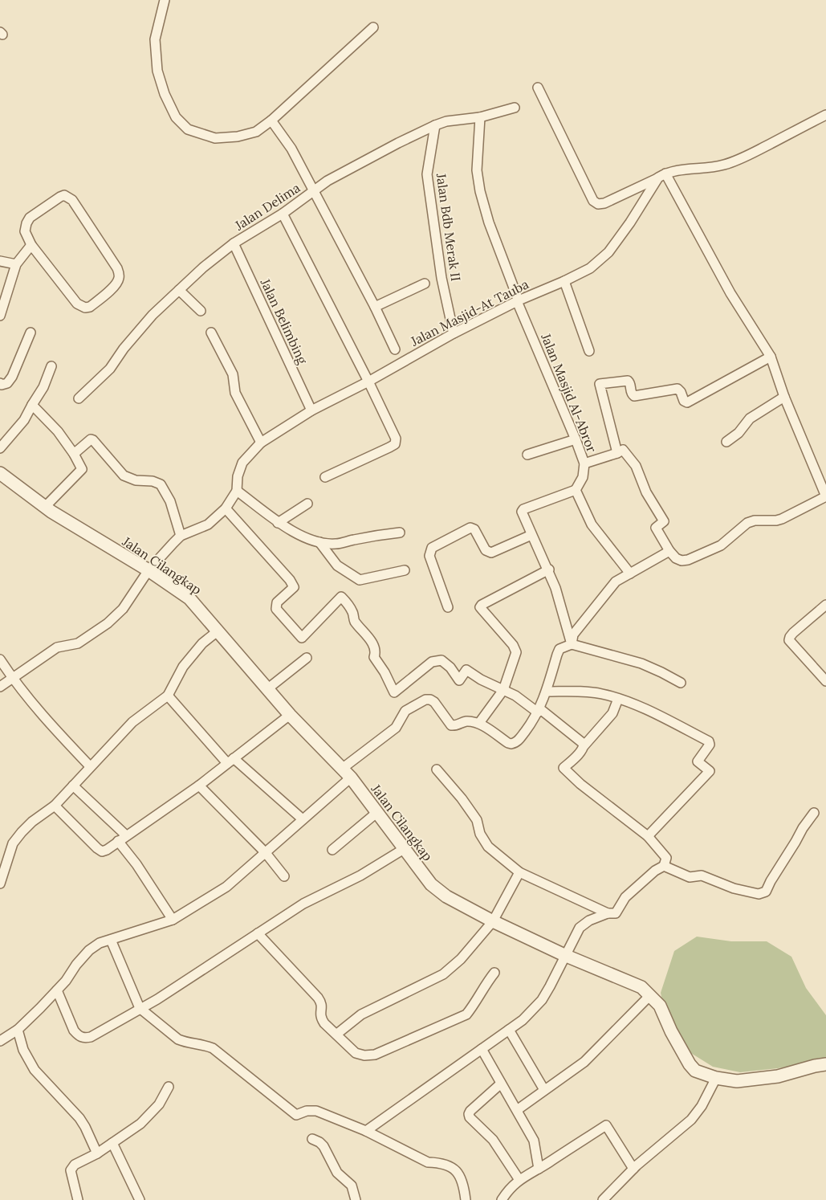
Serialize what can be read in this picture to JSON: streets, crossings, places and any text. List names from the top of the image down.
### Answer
{
  "streets": {
    "street": [
      "Jalan Delima",
      "Jalan Bdb Merak II",
      "Jalan Masjid-At Tauba",
      "Jalan Belimbing",
      "Jalan Masjid Al-Abror",
      "Jalan Cilangkap"
    ]
  },
  "crossings": [
    ["Jalan Delima", "Jalan Bdb Merak II"],
    ["Jalan Delima", "Jalan Belimbing"],
    ["Jalan Delima", "Jalan Masjid Al-Abror"],
    ["Jalan Bdb Merak II", "Jalan Masjid-At Tauba"],
    ["Jalan Masjid-At Tauba", "Jalan Belimbing"],
    ["Jalan Masjid-At Tauba", "Jalan Masjid Al-Abror"],
    ["Jalan Masjid-At Tauba", "Jalan Cilangkap"]
  ]
}
